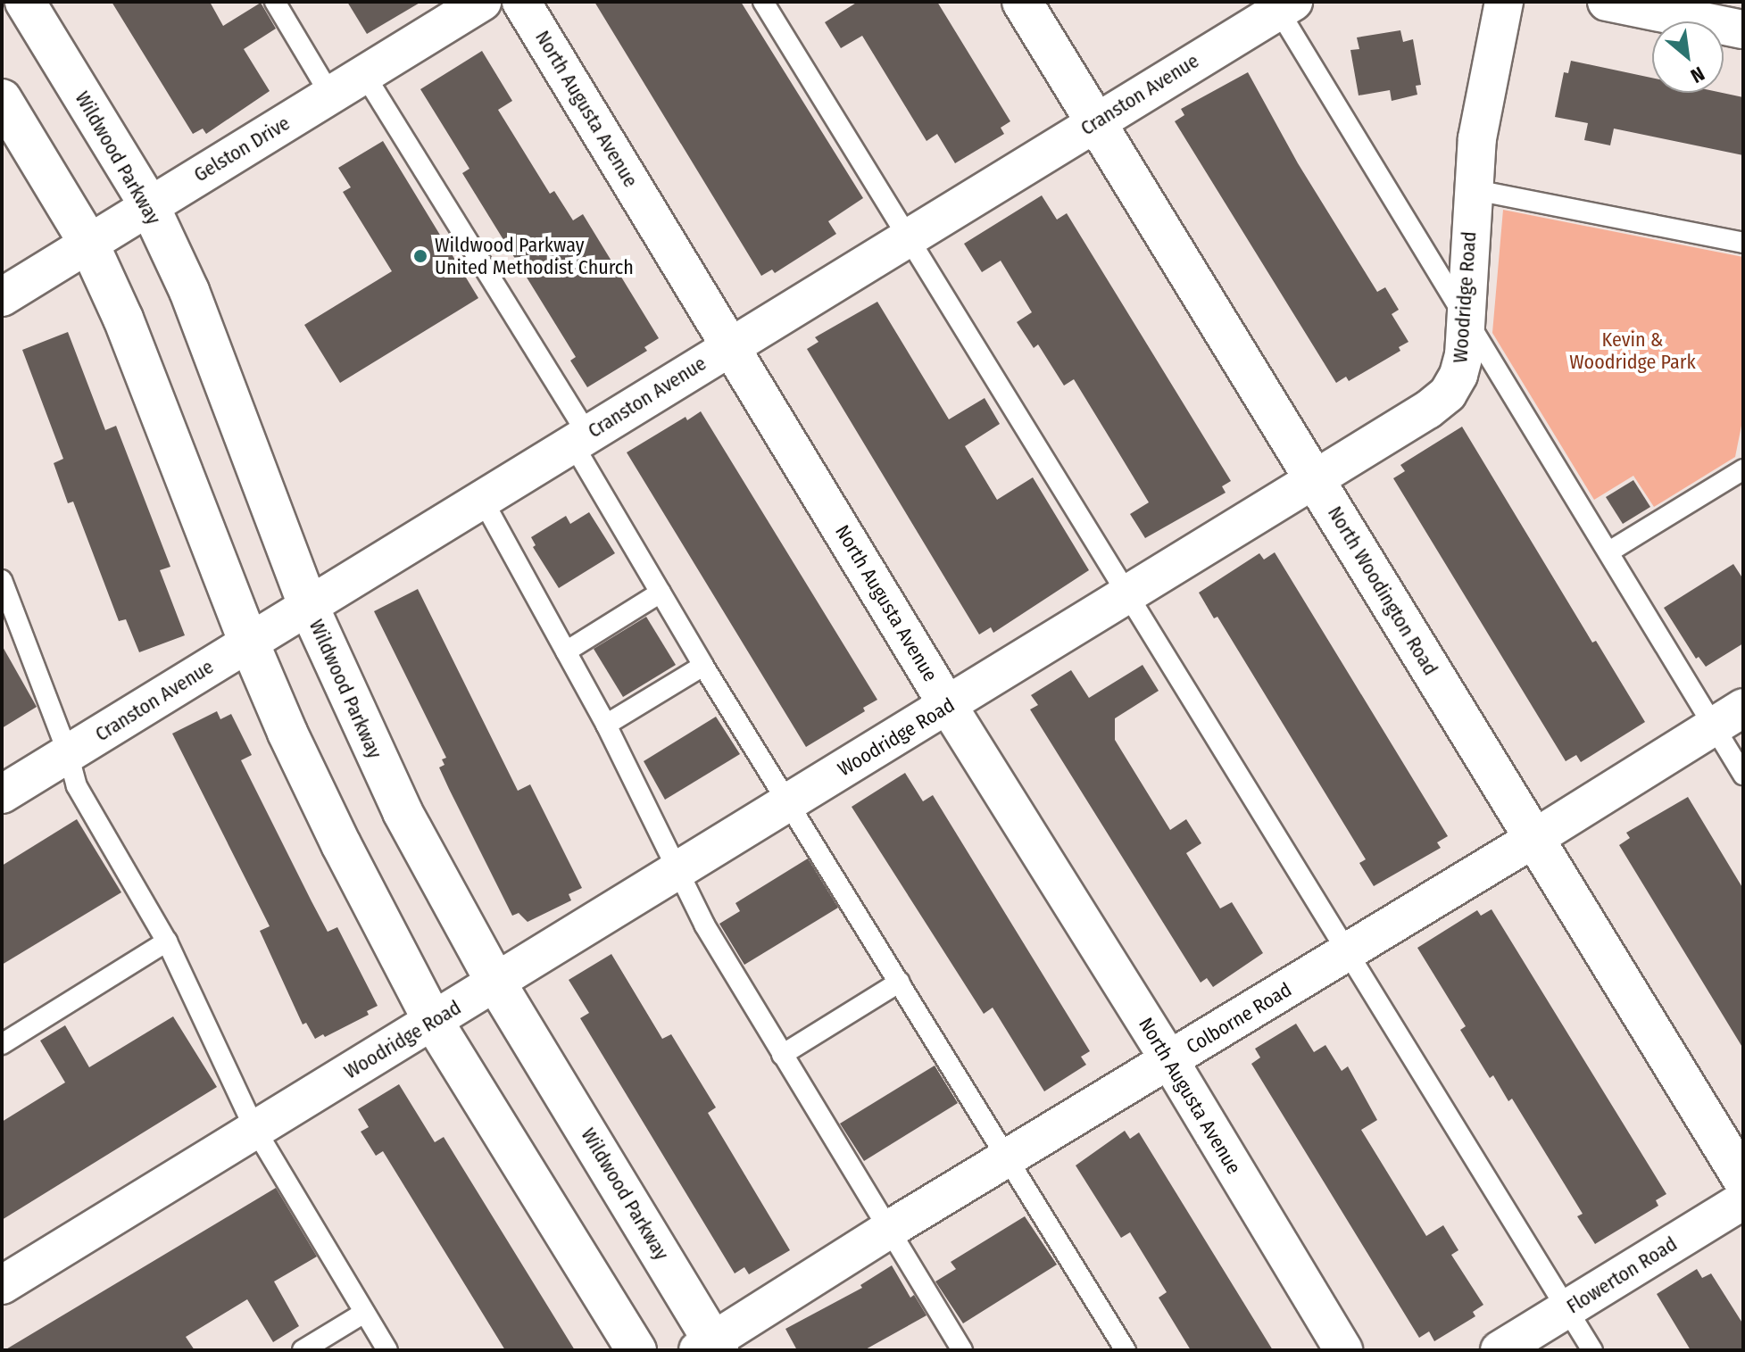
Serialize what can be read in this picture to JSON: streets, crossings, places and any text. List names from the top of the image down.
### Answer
{
  "streets": {
    "street": [
      "Cranston Avenue",
      "North Augusta Avenue",
      "Gelston Drive",
      "Wildwood Parkway",
      "Woodridge Road",
      "North Woodington Road",
      "Colborne Road",
      "Flowerton Road"
    ]
  },
  "crossings": [
    ["Cranston Avenue", "North Augusta Avenue"],
    ["Cranston Avenue", "Wildwood Parkway"],
    ["Cranston Avenue", "North Woodington Road"],
    ["North Augusta Avenue", "Woodridge Road"],
    ["North Augusta Avenue", "Colborne Road"],
    ["Gelston Drive", "Wildwood Parkway"],
    ["Wildwood Parkway", "Woodridge Road"],
    ["Wildwood Parkway", "Colborne Road"],
    ["Woodridge Road", "North Woodington Road"],
    ["North Woodington Road", "Colborne Road"]
  ],
  "parks": ["Kevin & Woodridge Park"],
  "places": ["Wildwood Parkway United Methodist Church"],
  "north": "bottom right"
}
